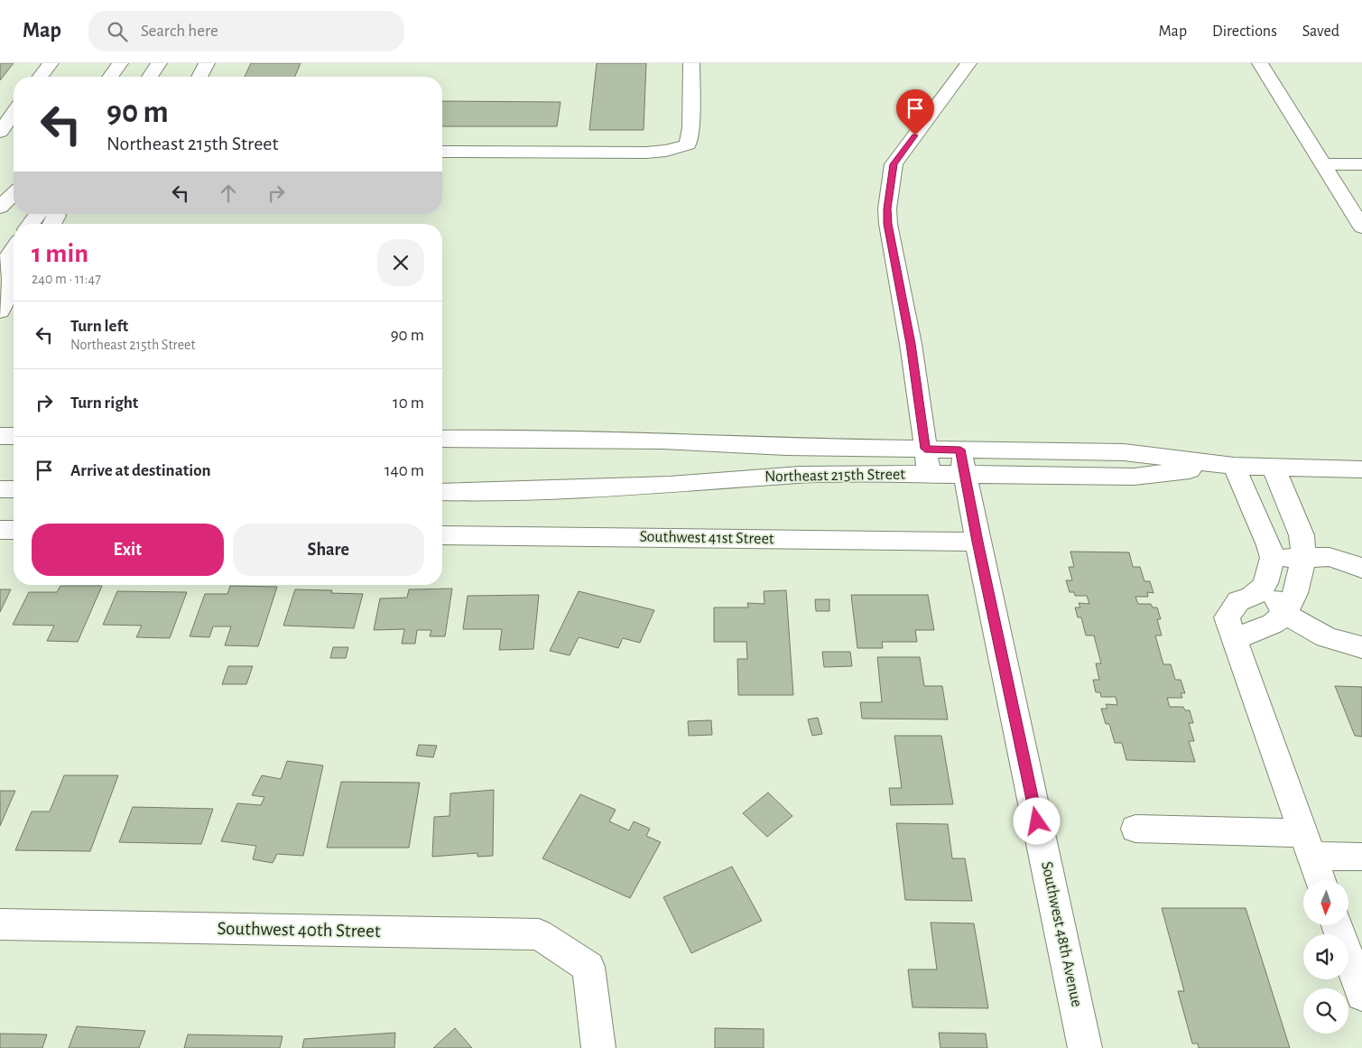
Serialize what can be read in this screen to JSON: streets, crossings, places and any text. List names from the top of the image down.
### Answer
{
  "streets": {
    "street": [
      "Northeast 215th Street",
      "Southwest 41st Street",
      "Southwest 40th Street",
      "Southwest 48th Avenue"
    ]
  },
  "crossings": [
    ["Northeast 215th Street", "Southwest 48th Avenue"],
    ["Southwest 41st Street", "Southwest 48th Avenue"]
  ],
  "north": "bottom",
  "page": {
    "header": "Map",
    "search": "Search here",
    "nav": ["Map", "Directions", "Saved"],
    "turn": ["90 m", "Northeast 215th Street"],
    "heading": ["1 min", "240 m · 11:47"],
    "list": [
      {
        "name": "Turn left",
        "note": "Northeast 215th Street",
        "value": "90 m"
      },
      {
        "name": "Turn right",
        "value": "10 m"
      },
      {
        "name": "Arrive at destination",
        "value": "140 m"
      }
    ],
    "buttons": ["Exit", "Share"]
  }
}
